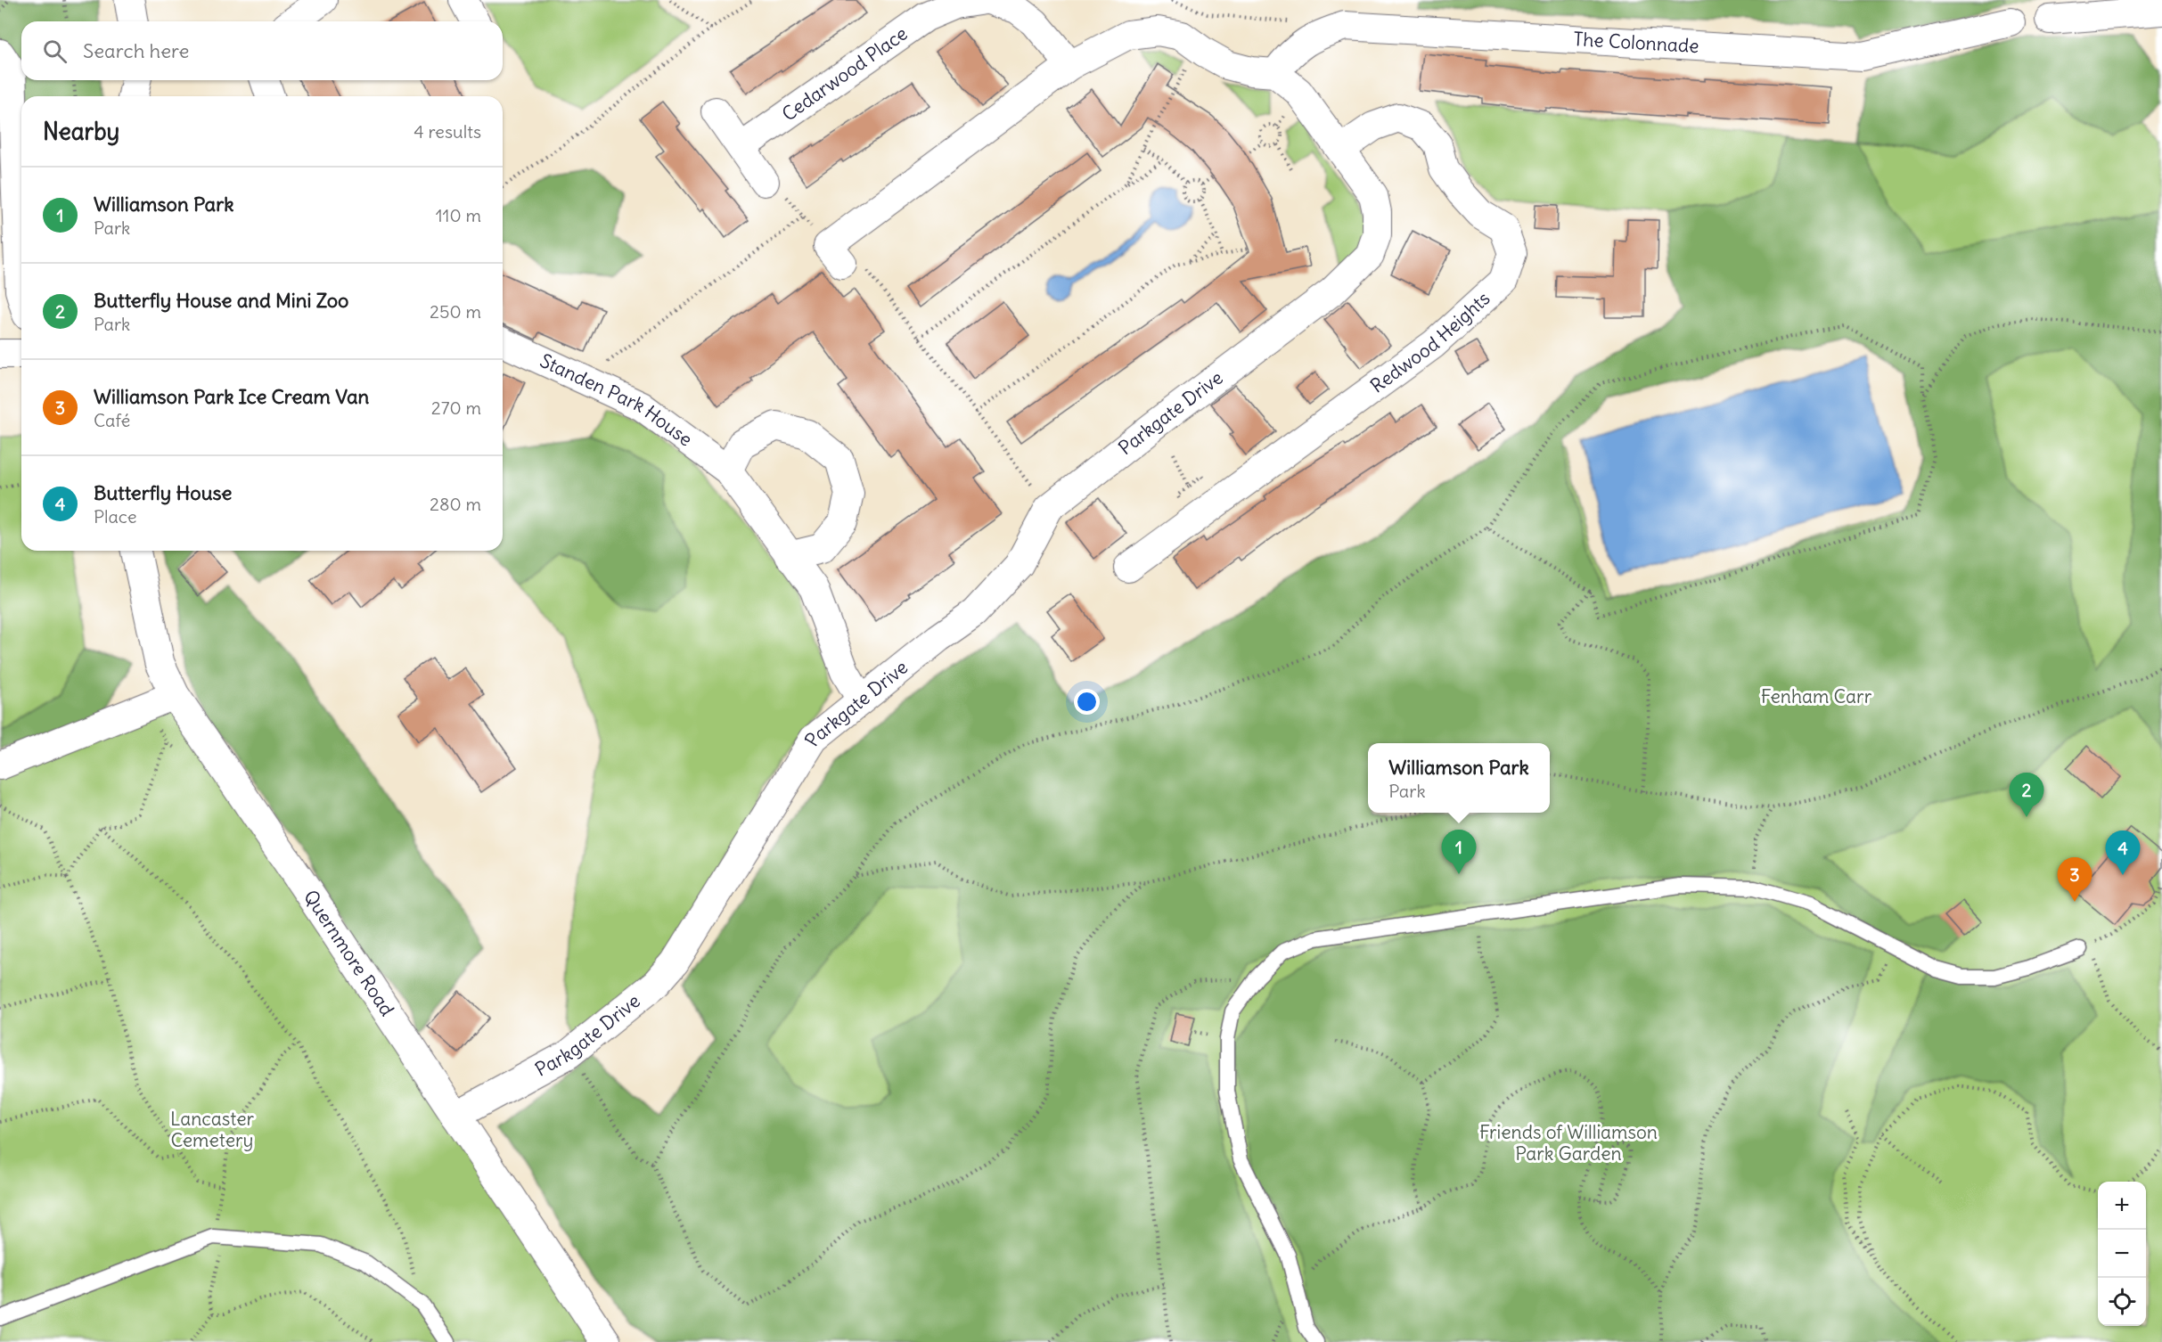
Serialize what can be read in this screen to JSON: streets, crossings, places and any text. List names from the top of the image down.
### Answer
{
  "streets": {
    "street": [
      "The Colonnade",
      "Cedarwood Place",
      "Redwood Heights",
      "Standen Park House",
      "Parkgate Drive",
      "Quernmore Road"
    ]
  },
  "crossings": [
    ["The Colonnade", "Parkgate Drive"],
    ["Redwood Heights", "Parkgate Drive"],
    ["Standen Park House", "Parkgate Drive"],
    ["Parkgate Drive", "Quernmore Road"]
  ],
  "parks": ["Fenham Carr", "Lancaster Cemetery", "Friends of Williamson Park Garden"],
  "page": {
    "search": "Search here",
    "heading": ["Nearby", "4 results"],
    "list": [
      {
        "mark": "1",
        "name": "Williamson Park",
        "note": "Park",
        "value": "110 m"
      },
      {
        "mark": "2",
        "name": "Butterfly House and Mini Zoo",
        "note": "Park",
        "value": "250 m"
      },
      {
        "mark": "3",
        "name": "Williamson Park Ice Cream Van",
        "note": "Café",
        "value": "270 m"
      },
      {
        "mark": "4",
        "name": "Butterfly House",
        "note": "Place",
        "value": "280 m"
      }
    ],
    "popup": ["Williamson Park", "Park"],
    "pins": [
      "2",
      "1",
      "4",
      "3"
    ],
    "map_buttons": ["+", "−"]
  }
}
